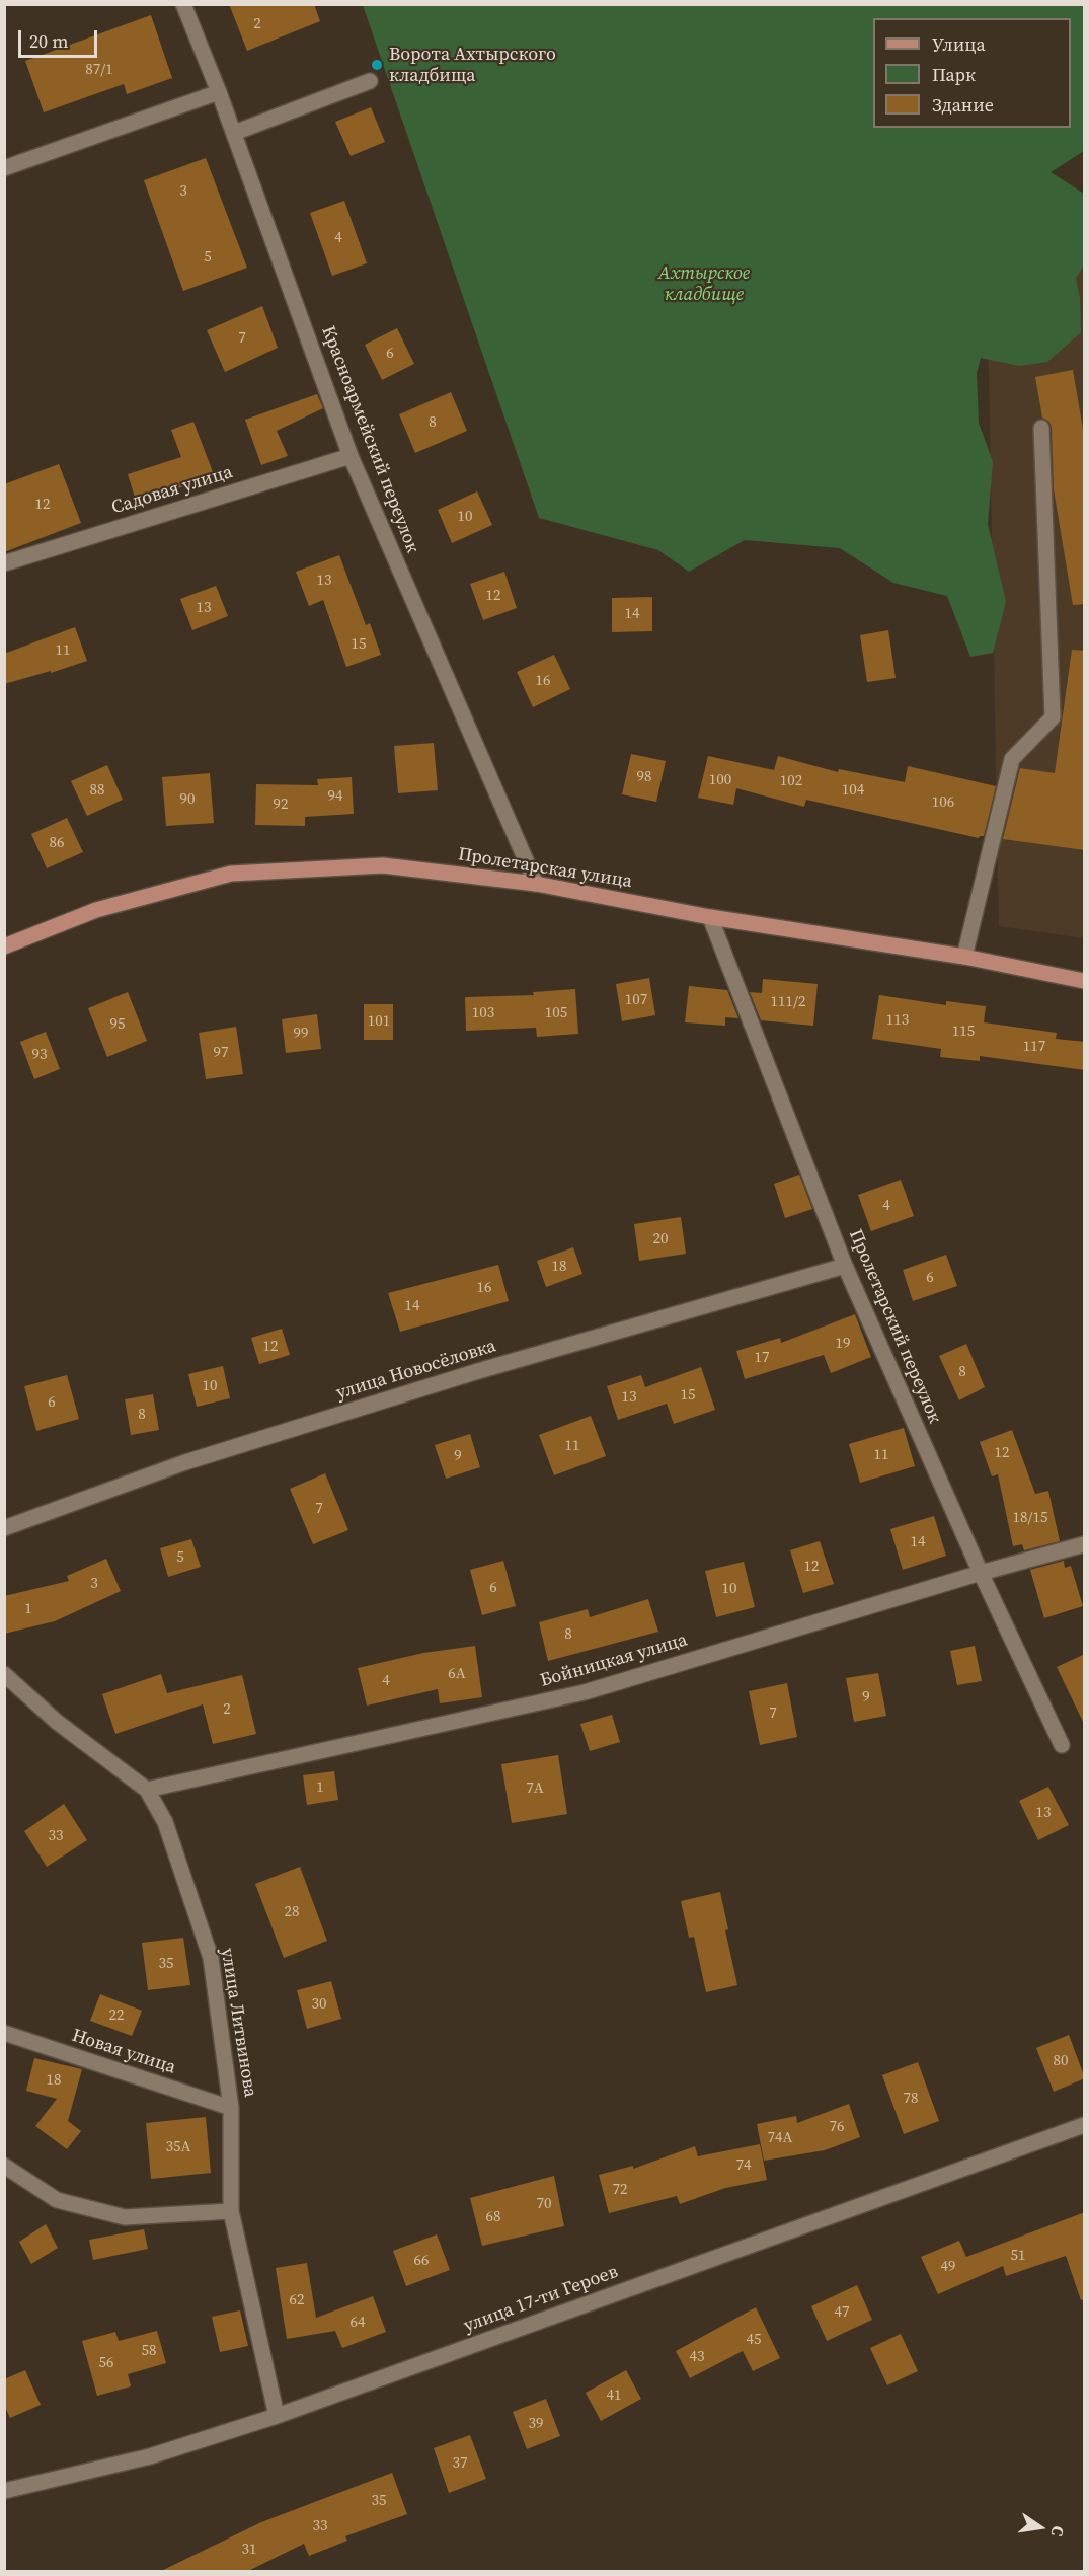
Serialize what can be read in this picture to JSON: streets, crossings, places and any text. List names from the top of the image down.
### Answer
{
  "streets": {
    "main road": ["Пролетарская улица"],
    "street": [
      "Красноармейский переулок",
      "Садовая улица",
      "Пролетарский переулок",
      "улица Новосёловка",
      "Бойницкая улица",
      "улица Литвинова",
      "Новая улица",
      "улица 17-ти Героев"
    ]
  },
  "crossings": [
    ["Красноармейский переулок", "Садовая улица"],
    ["Красноармейский переулок", "Пролетарская улица"],
    ["Пролетарская улица", "Пролетарский переулок"],
    ["Пролетарский переулок", "улица Новосёловка"],
    ["Пролетарский переулок", "Бойницкая улица"],
    ["Бойницкая улица", "улица Литвинова"],
    ["улица Литвинова", "Новая улица"],
    ["улица Литвинова", "улица 17-ти Героев"]
  ],
  "parks": ["Ахтырское кладбище"],
  "places": ["Ворота Ахтырского кладбища"],
  "house_numbers": [
    "2",
    "87/1",
    "3",
    "4",
    "5",
    "7",
    "6",
    "8",
    "12",
    "10",
    "13",
    "12",
    "13",
    "14",
    "15",
    "11",
    "16",
    "98",
    "100",
    "102",
    "88",
    "104",
    "94",
    "90",
    "106",
    "92",
    "86",
    "107",
    "111/2",
    "103",
    "105",
    "113",
    "101",
    "95",
    "115",
    "99",
    "117",
    "97",
    "93",
    "4",
    "20",
    "18",
    "6",
    "16",
    "14",
    "19",
    "12",
    "17",
    "8",
    "10",
    "15",
    "13",
    "6",
    "8",
    "11",
    "12",
    "11",
    "9",
    "7",
    "18/15",
    "14",
    "5",
    "12",
    "3",
    "6",
    "10",
    "1",
    "8",
    "6А",
    "4",
    "9",
    "2",
    "7",
    "1",
    "7А",
    "13",
    "33",
    "28",
    "35",
    "30",
    "22",
    "80",
    "18",
    "78",
    "76",
    "74А",
    "35А",
    "74",
    "72",
    "70",
    "68",
    "51",
    "66",
    "49",
    "62",
    "47",
    "64",
    "45",
    "58",
    "43",
    "56",
    "41",
    "39",
    "37",
    "35",
    "33",
    "31"
  ],
  "legend": ["Улица", "Парк", "Здание"],
  "scale_bar": "20 m",
  "north": "right"
}
